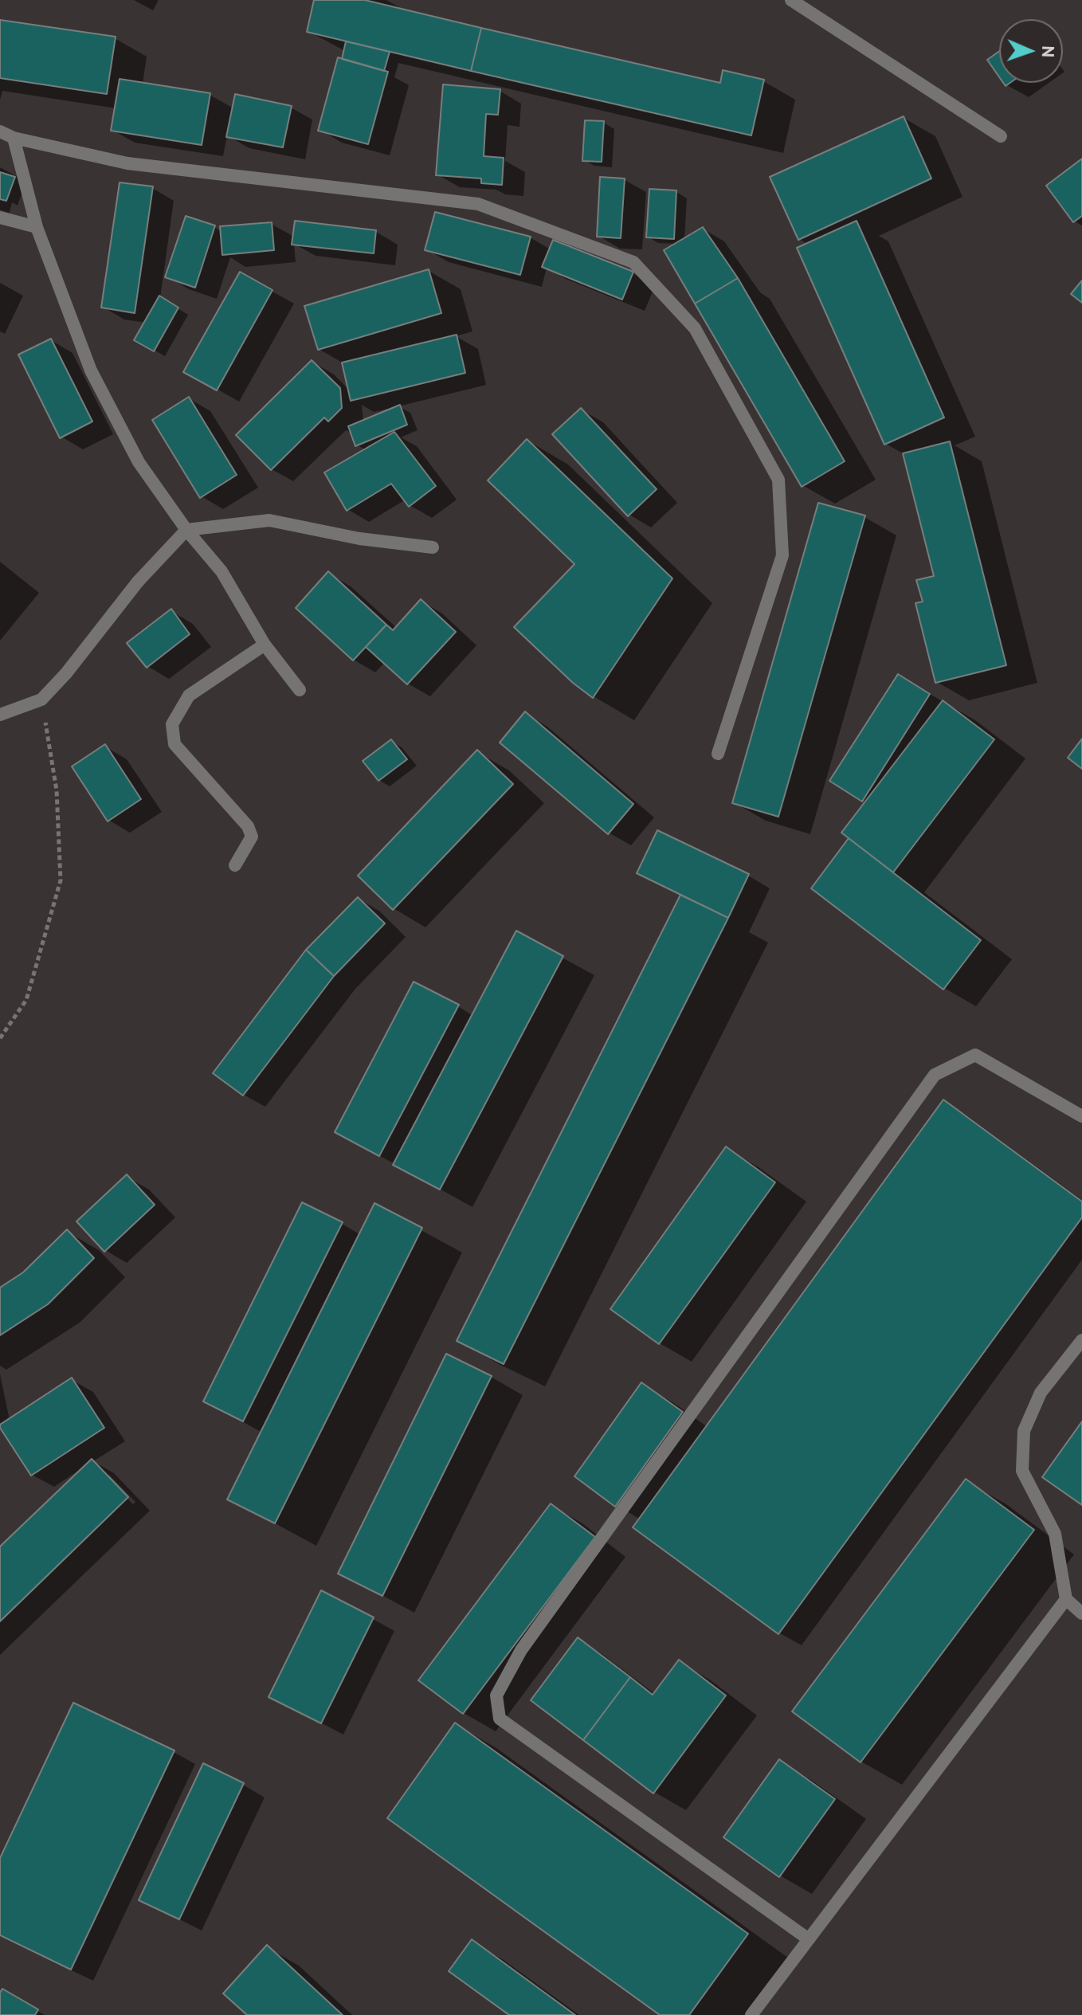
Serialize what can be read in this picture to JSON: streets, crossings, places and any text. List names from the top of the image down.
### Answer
{
  "north": "right"
}
